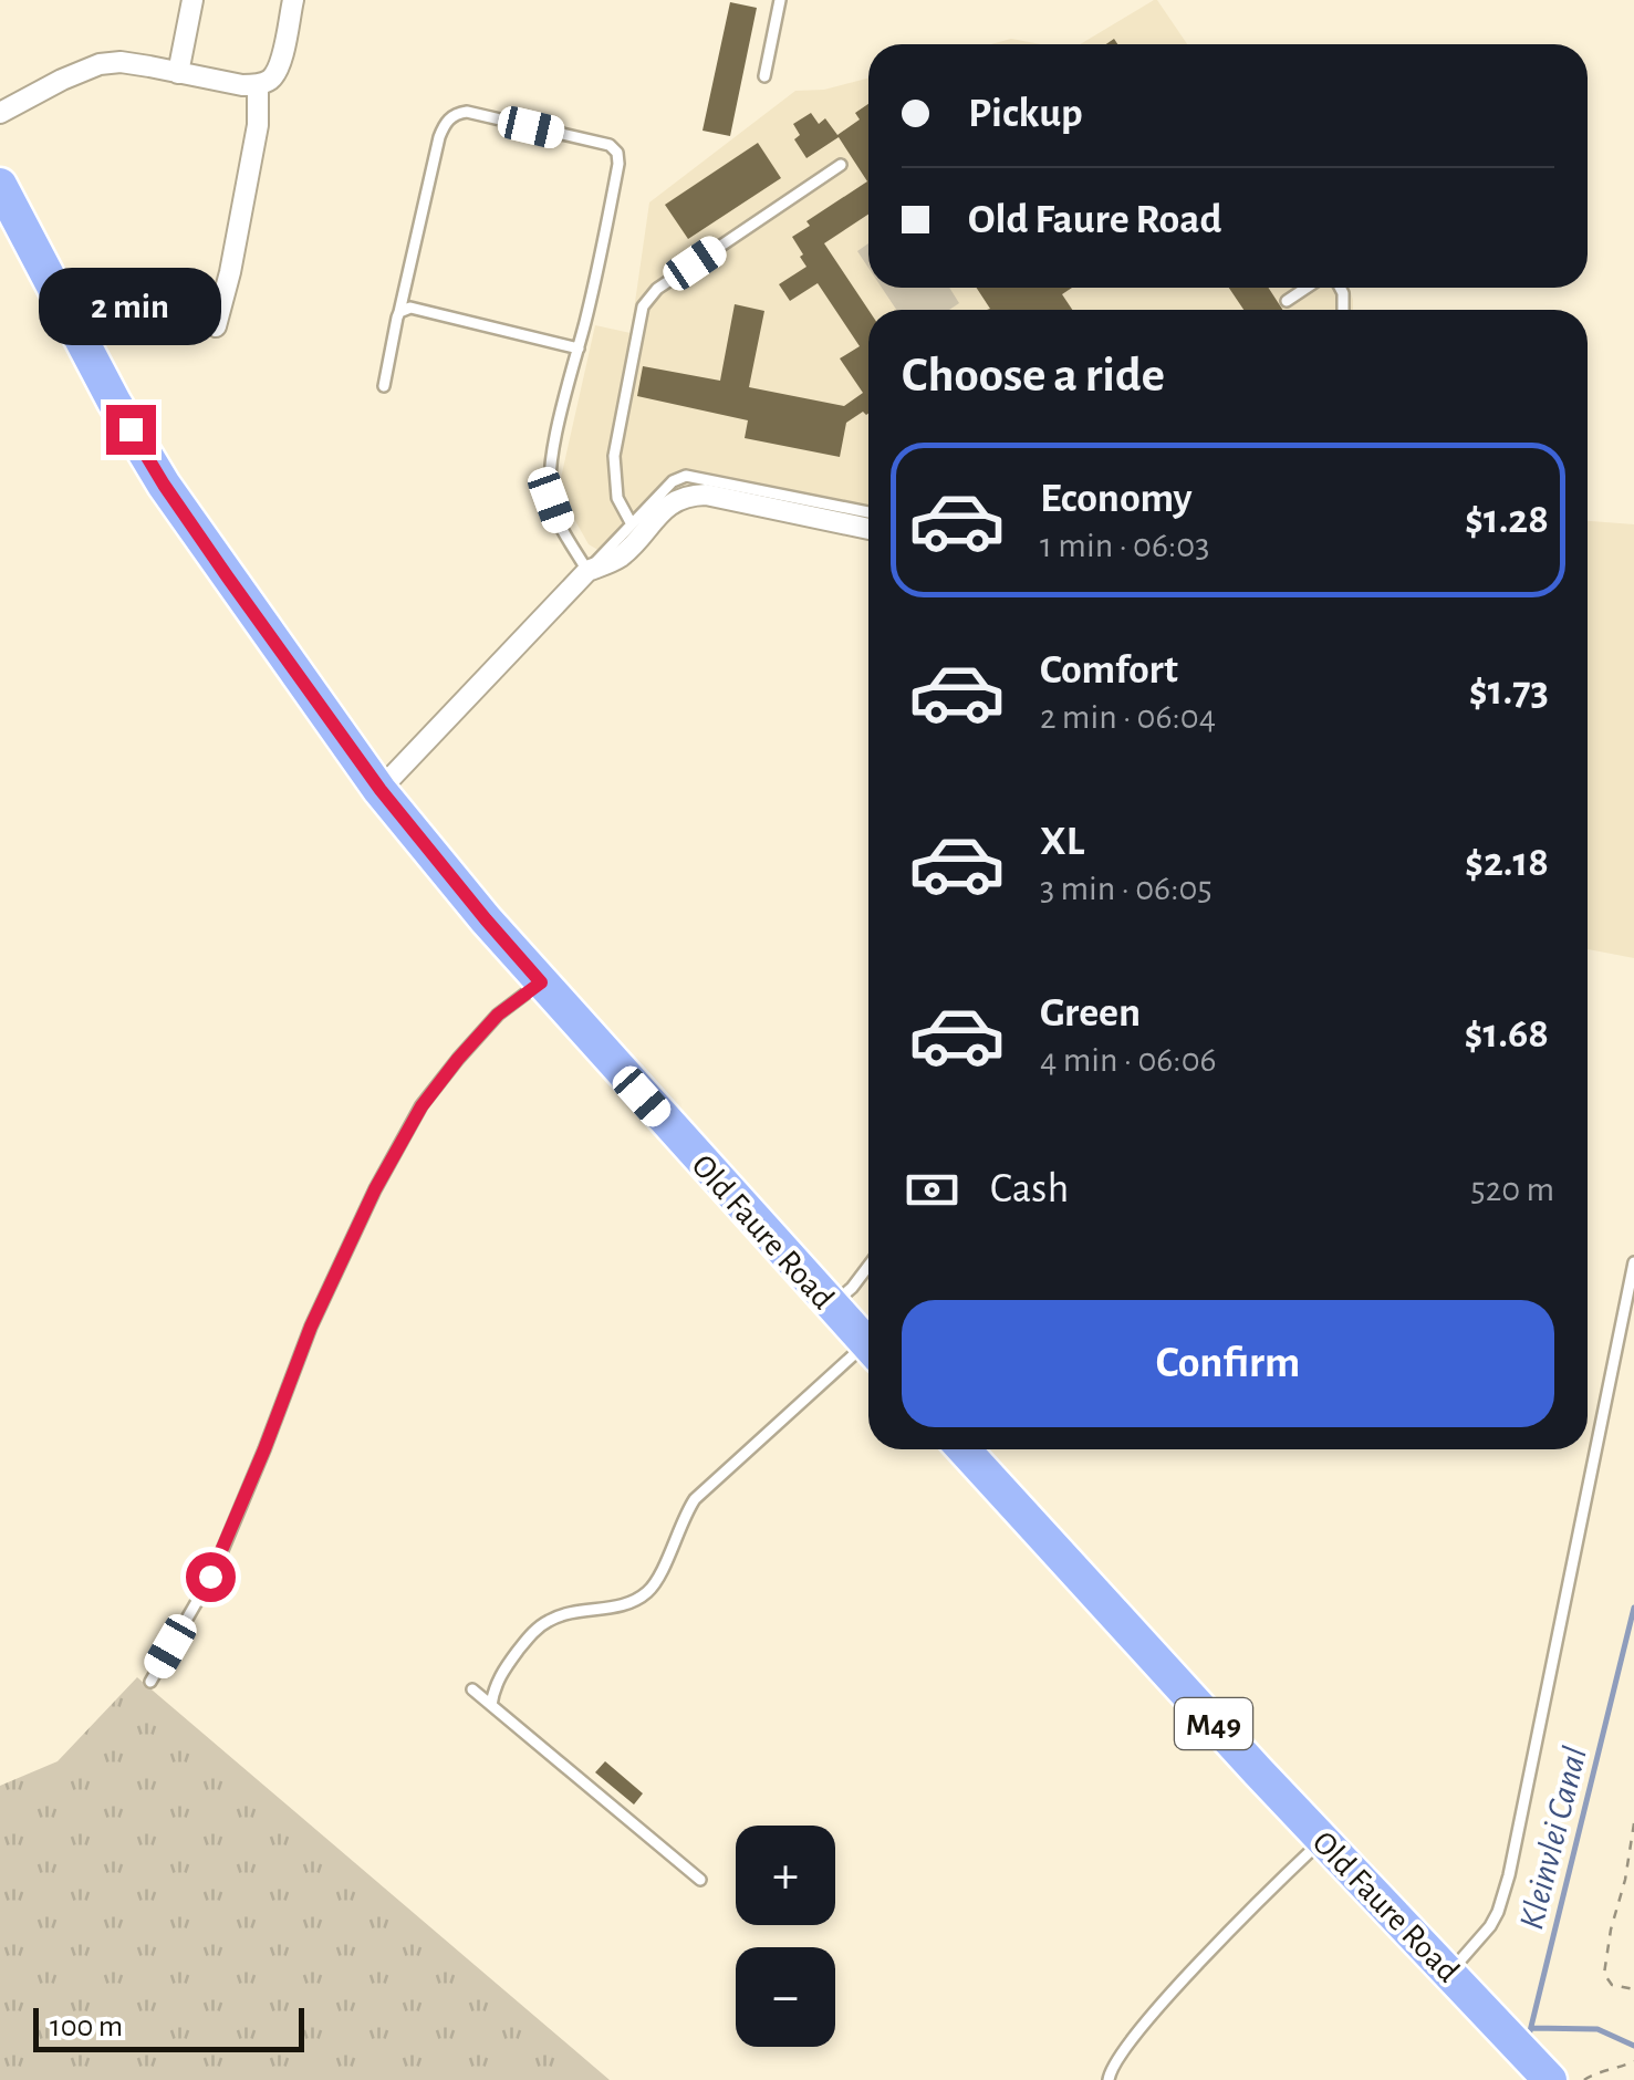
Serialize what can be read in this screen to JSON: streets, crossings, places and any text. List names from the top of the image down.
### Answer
{
  "streets": {
    "main road": ["Old Faure Road", "M49"]
  },
  "water": ["Kleinvlei Canal"],
  "scale_bar": "100 m",
  "page": {
    "banner": ["Pickup", "Old Faure Road"],
    "bubble": "2 min",
    "heading": "Choose a ride",
    "list": [
      {
        "name": "Economy",
        "note": "1 min · 06:03",
        "value": "$1.28"
      },
      {
        "name": "Comfort",
        "note": "2 min · 06:04",
        "value": "$1.73"
      },
      {
        "name": "XL",
        "note": "3 min · 06:05",
        "value": "$2.18"
      },
      {
        "name": "Green",
        "note": "4 min · 06:06",
        "value": "$1.68"
      }
    ],
    "pay": ["Cash", "520 m"],
    "buttons": "Confirm",
    "map_buttons": ["+", "−"],
    "scale": "100 m"
  }
}
